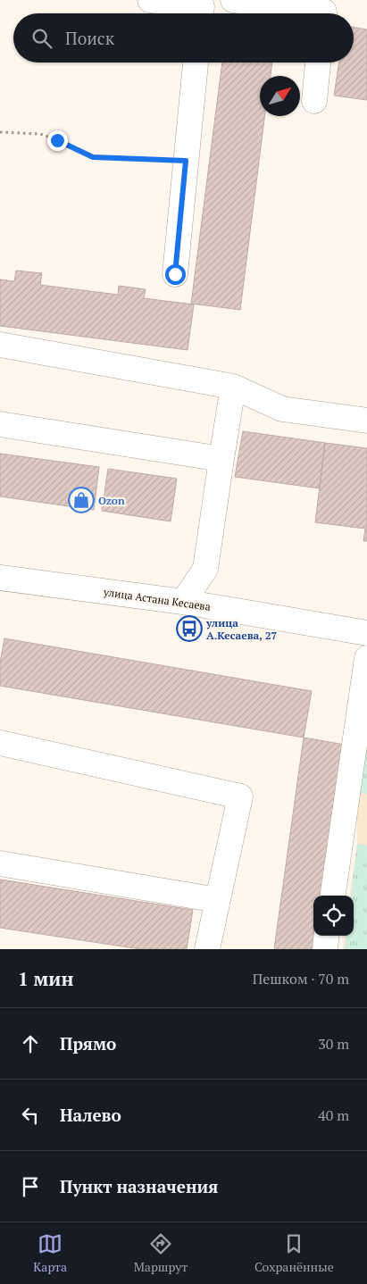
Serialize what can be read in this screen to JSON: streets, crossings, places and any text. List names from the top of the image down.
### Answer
{
  "streets": {
    "street": ["улица Астана Кесаева"]
  },
  "places": {
    "shop": ["Ozon"],
    "bus stop": ["улица А.Кесаева, 27"]
  },
  "north": "top right",
  "page": {
    "search": "Поиск",
    "heading": ["1 мин", "Пешком · 70 m"],
    "list": [
      ["Прямо", "30 m"],
      ["Налево", "40 m"],
      "Пункт назначения"
    ],
    "nav": ["Карта", "Маршрут", "Сохранённые"]
  }
}
